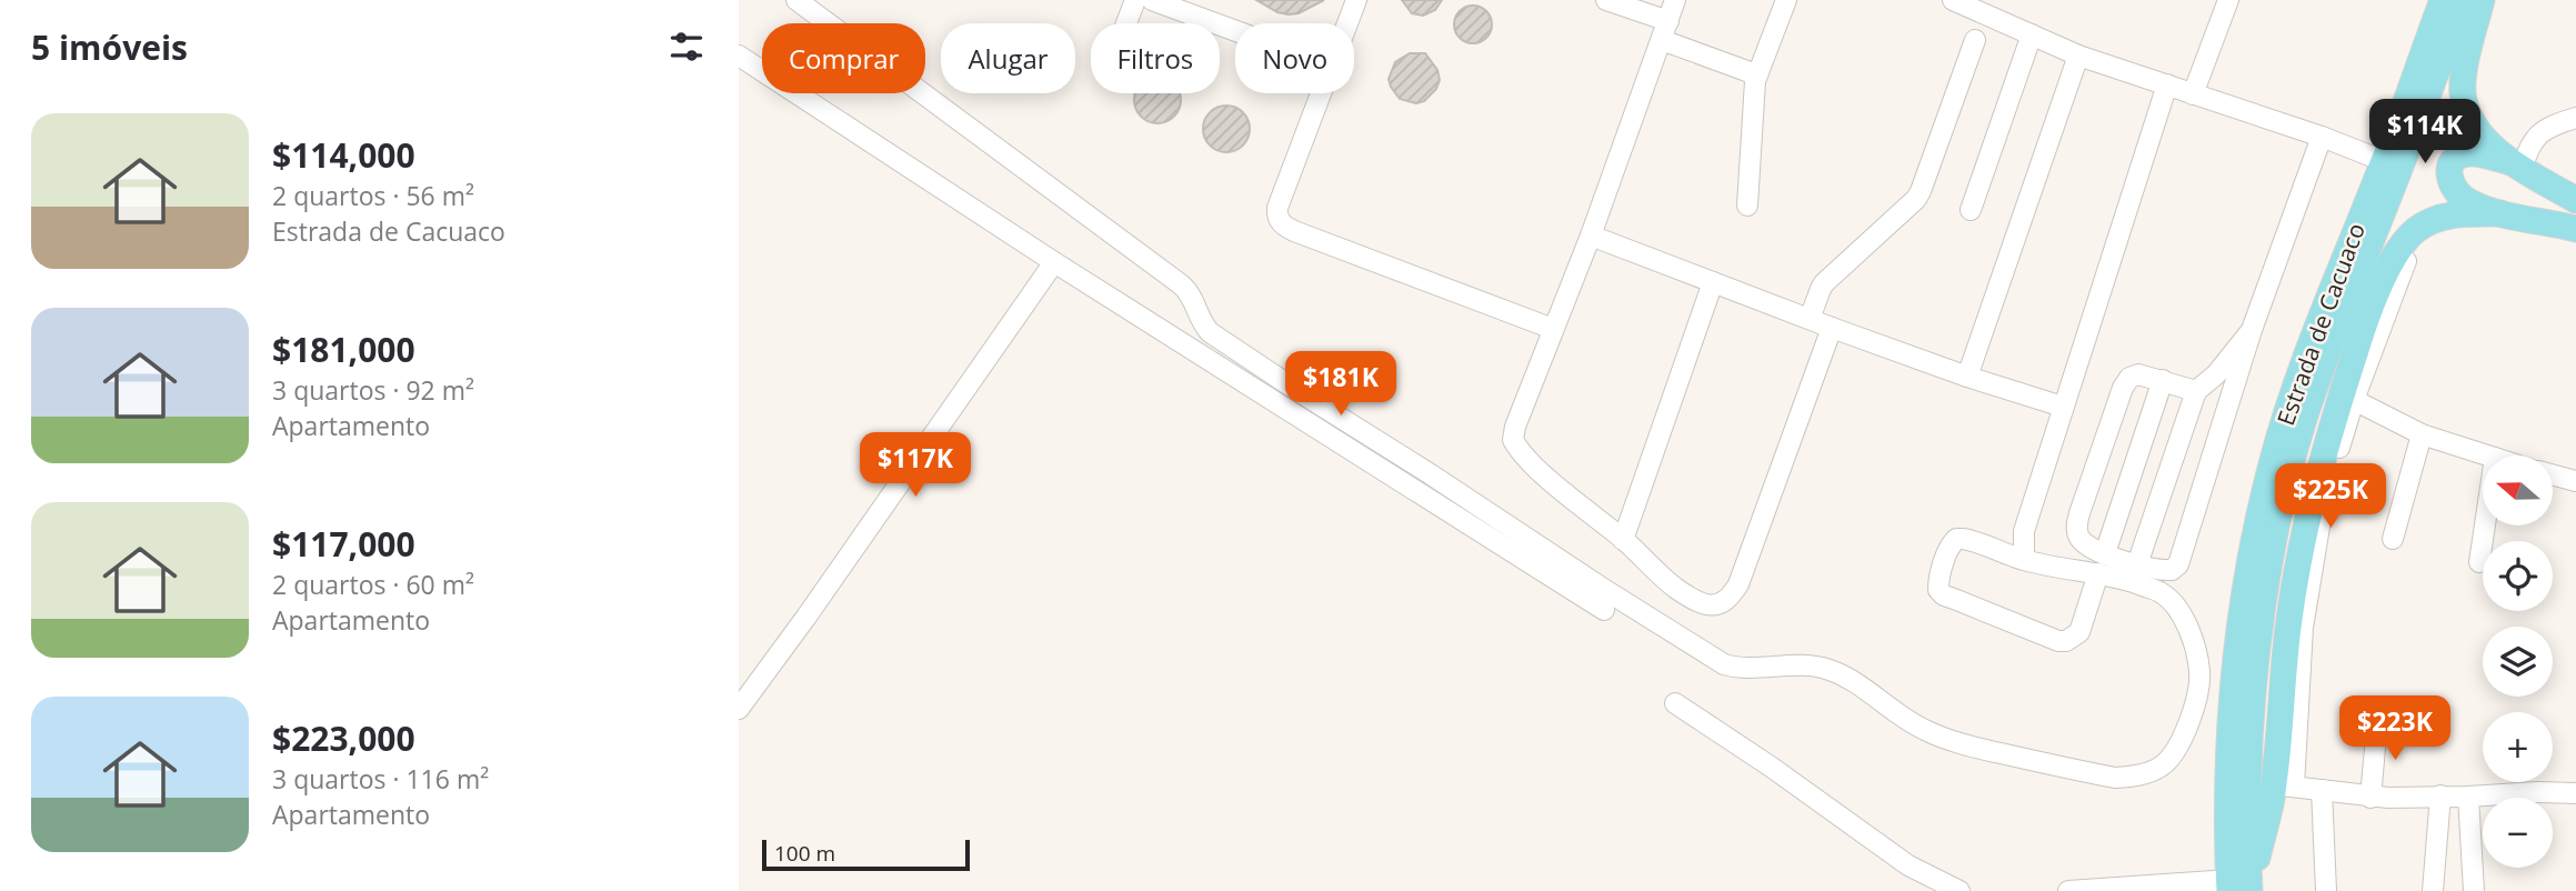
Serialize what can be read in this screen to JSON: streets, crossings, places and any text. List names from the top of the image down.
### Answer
{
  "streets": {
    "main road": ["Estrada de Cacuaco"]
  },
  "scale_bar": "100 m",
  "north": "left",
  "page": {
    "heading": "5 imóveis",
    "chip": [
      "Comprar",
      "Alugar",
      "Filtros",
      "Novo"
    ],
    "list": [
      {
        "name": "$114,000",
        "note": "2 quartos · 56 m² · Estrada de Cacuaco"
      },
      {
        "name": "$181,000",
        "note": "3 quartos · 92 m² · Apartamento"
      },
      {
        "name": "$117,000",
        "note": "2 quartos · 60 m² · Apartamento"
      },
      {
        "name": "$223,000",
        "note": "3 quartos · 116 m² · Apartamento"
      }
    ],
    "price": [
      "$114K",
      "$181K",
      "$117K",
      "$225K",
      "$223K"
    ],
    "map_buttons": ["+", "−"],
    "scale": "100 m"
  }
}
